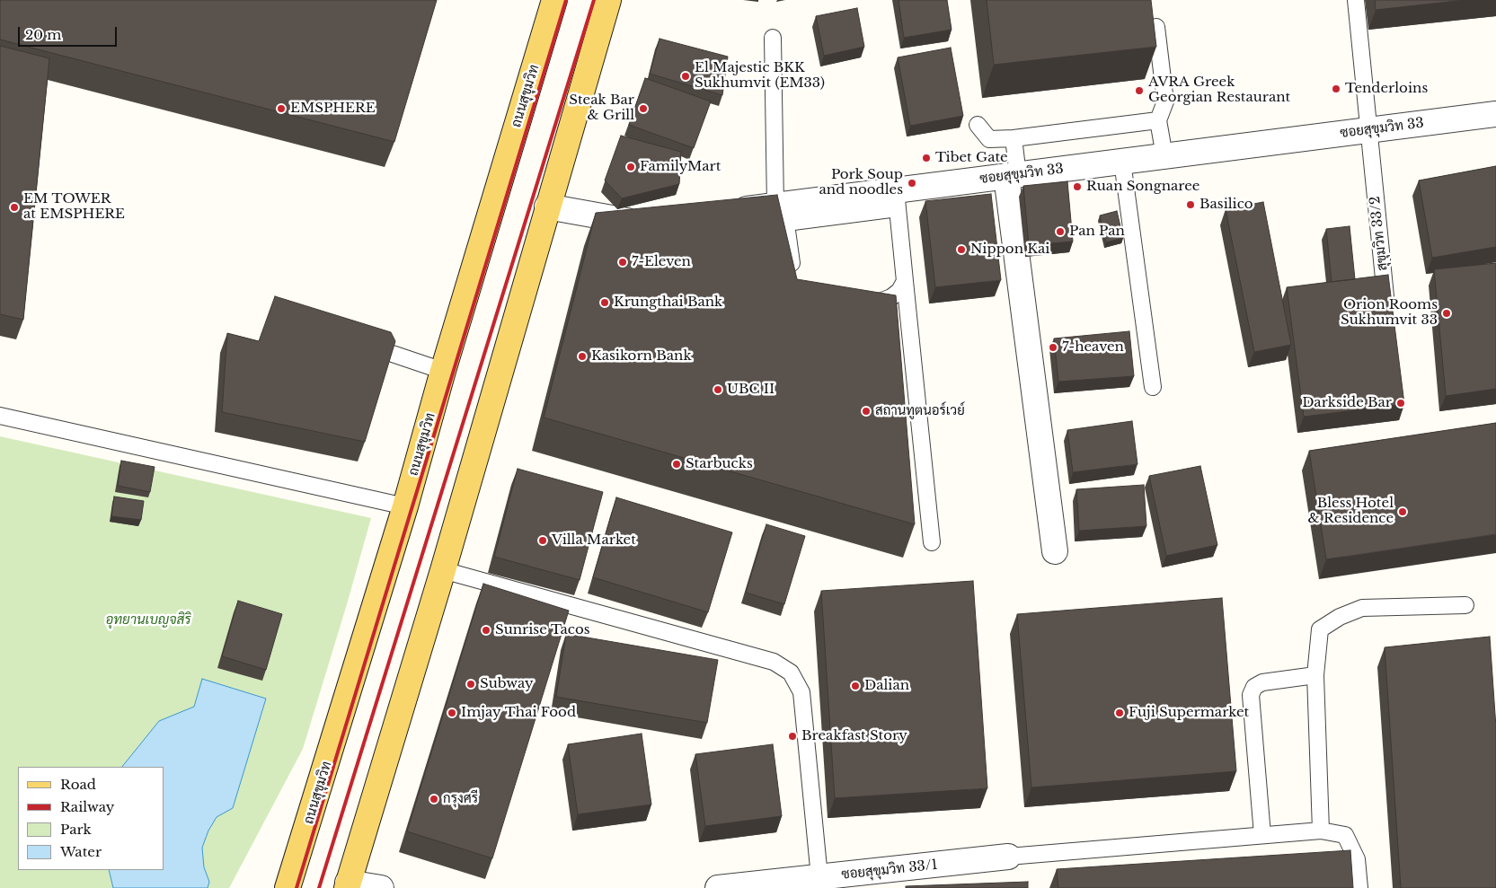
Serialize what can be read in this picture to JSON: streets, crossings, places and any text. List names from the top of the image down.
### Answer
{
  "streets": {
    "main road": ["ถนนสุขุมวิท"],
    "street": ["ซอยสุขุมวิท 33", "ซอยสุขุมวิท 33/1"],
    "lane": ["สุขุมวิท 33/2"]
  },
  "crossings": [
    ["ซอยสุขุมวิท 33", "สุขุมวิท 33/2"]
  ],
  "parks": ["อุทยานเบญจสิริ"],
  "places": [
    "El Majestic BKK Sukhumvit (EM33)",
    "Tenderloins",
    "AVRA Greek Georgian Restaurant",
    "EMSPHERE",
    "Steak Bar & Grill",
    "Tibet Gate",
    "FamilyMart",
    "Pork Soup and noodles",
    "Ruan Songnaree",
    "Basilico",
    "EM TOWER at EMSPHERE",
    "Pan Pan",
    "Nippon Kai",
    "7-Eleven",
    "Krungthai Bank",
    "Orion Rooms Sukhumvit 33",
    "7-heaven",
    "Kasikorn Bank",
    "UBC II",
    "Darkside Bar",
    "สถานทูตนอร์เวย์",
    "Starbucks",
    "Bless Hotel & Residence",
    "Villa Market",
    "Sunrise Tacos",
    "Subway",
    "Dalian",
    "Imjay Thai Food",
    "Fuji Supermarket",
    "Breakfast Story",
    "กรุงศรี"
  ],
  "legend": [
    "Road",
    "Railway",
    "Park",
    "Water"
  ],
  "scale_bar": "20 m"
}
